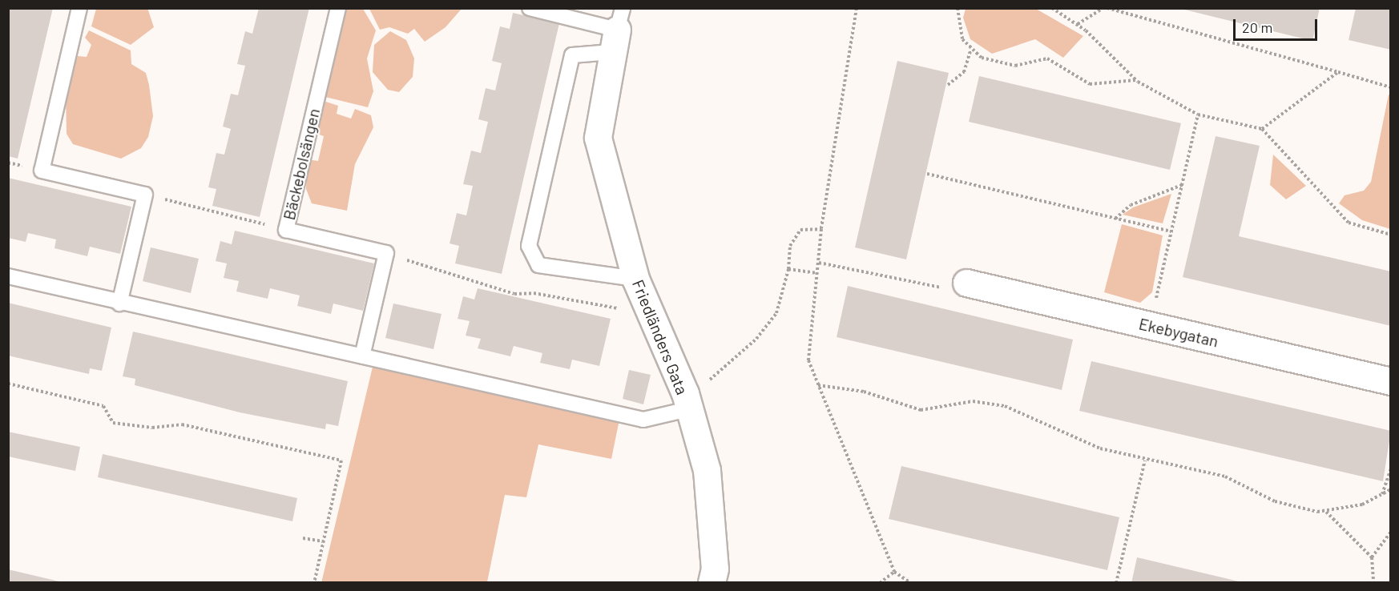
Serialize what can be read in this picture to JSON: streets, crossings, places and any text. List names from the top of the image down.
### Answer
{
  "streets": {
    "street": ["Ekebygatan", "Friedländers Gata"],
    "lane": ["Bäckebolsängen"]
  },
  "scale_bar": "20 m"
}
